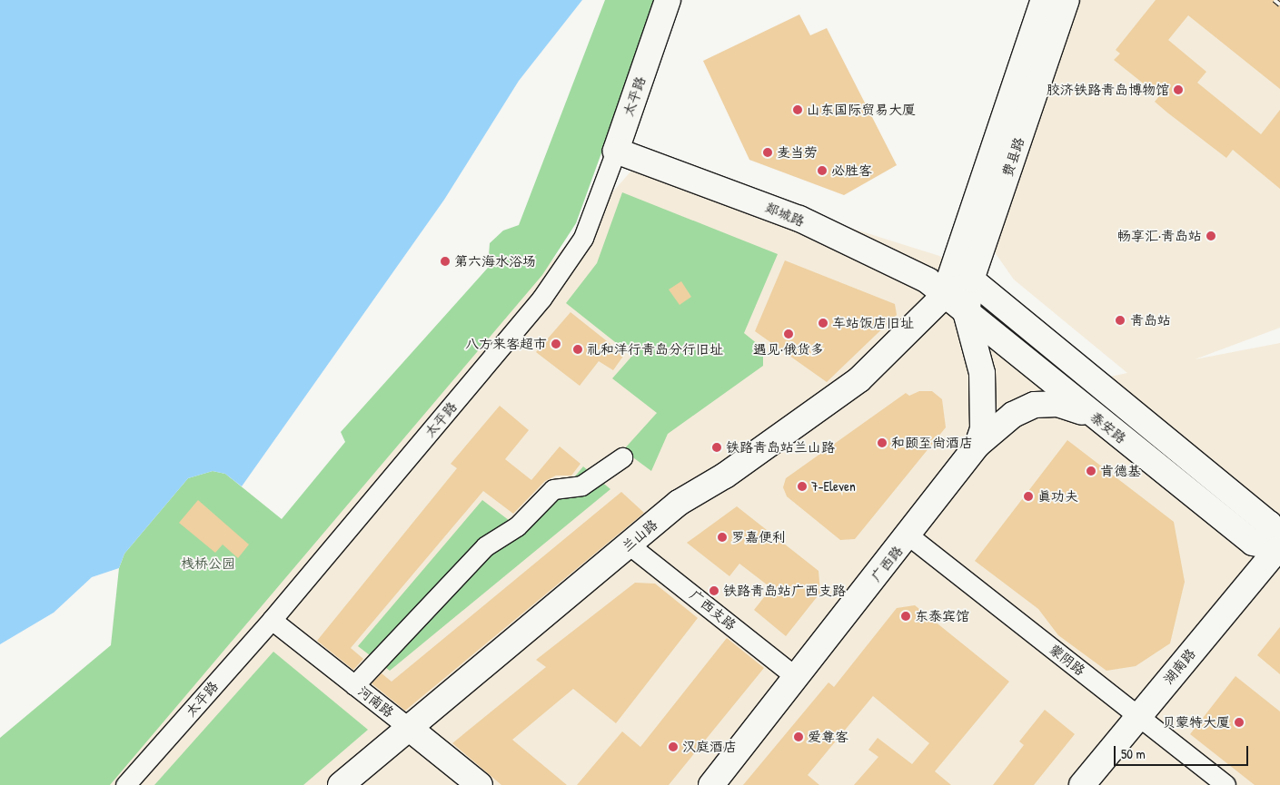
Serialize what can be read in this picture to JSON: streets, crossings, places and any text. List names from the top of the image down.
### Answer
{
  "streets": {
    "main road": [
      "太平路",
      "费县路",
      "郯城路",
      "泰安路",
      "兰山路",
      "广西路",
      "湖南路",
      "河南路"
    ],
    "street": ["广西支路", "蒙阴路"]
  },
  "crossings": [
    ["太平路", "郯城路"],
    ["太平路", "河南路"],
    ["费县路", "郯城路"],
    ["费县路", "泰安路"],
    ["费县路", "兰山路"],
    ["费县路", "广西路"],
    ["郯城路", "泰安路"],
    ["郯城路", "兰山路"],
    ["泰安路", "兰山路"],
    ["泰安路", "广西路"],
    ["泰安路", "湖南路"],
    ["兰山路", "广西支路"],
    ["兰山路", "河南路"],
    ["广西路", "广西支路"],
    ["广西路", "蒙阴路"],
    ["蒙阴路", "湖南路"]
  ],
  "parks": ["栈桥公园"],
  "places": [
    "胶济铁路青岛博物馆",
    "山东国际贸易大厦",
    "麦当劳",
    "必胜客",
    "畅享汇·青岛站",
    "第六海水浴场",
    "青岛站",
    "车站饭店旧址",
    "遇见·俄货多",
    "八方来客超市",
    "礼和洋行青岛分行旧址",
    "和颐至尚酒店",
    "铁路青岛站兰山路",
    "肯德基",
    "7-Eleven",
    "真功夫",
    "罗嘉便利",
    "铁路青岛站广西支路",
    "东泰宾馆",
    "贝蒙特大厦",
    "爱尊客",
    "汉庭酒店"
  ],
  "scale_bar": "50 m"
}
